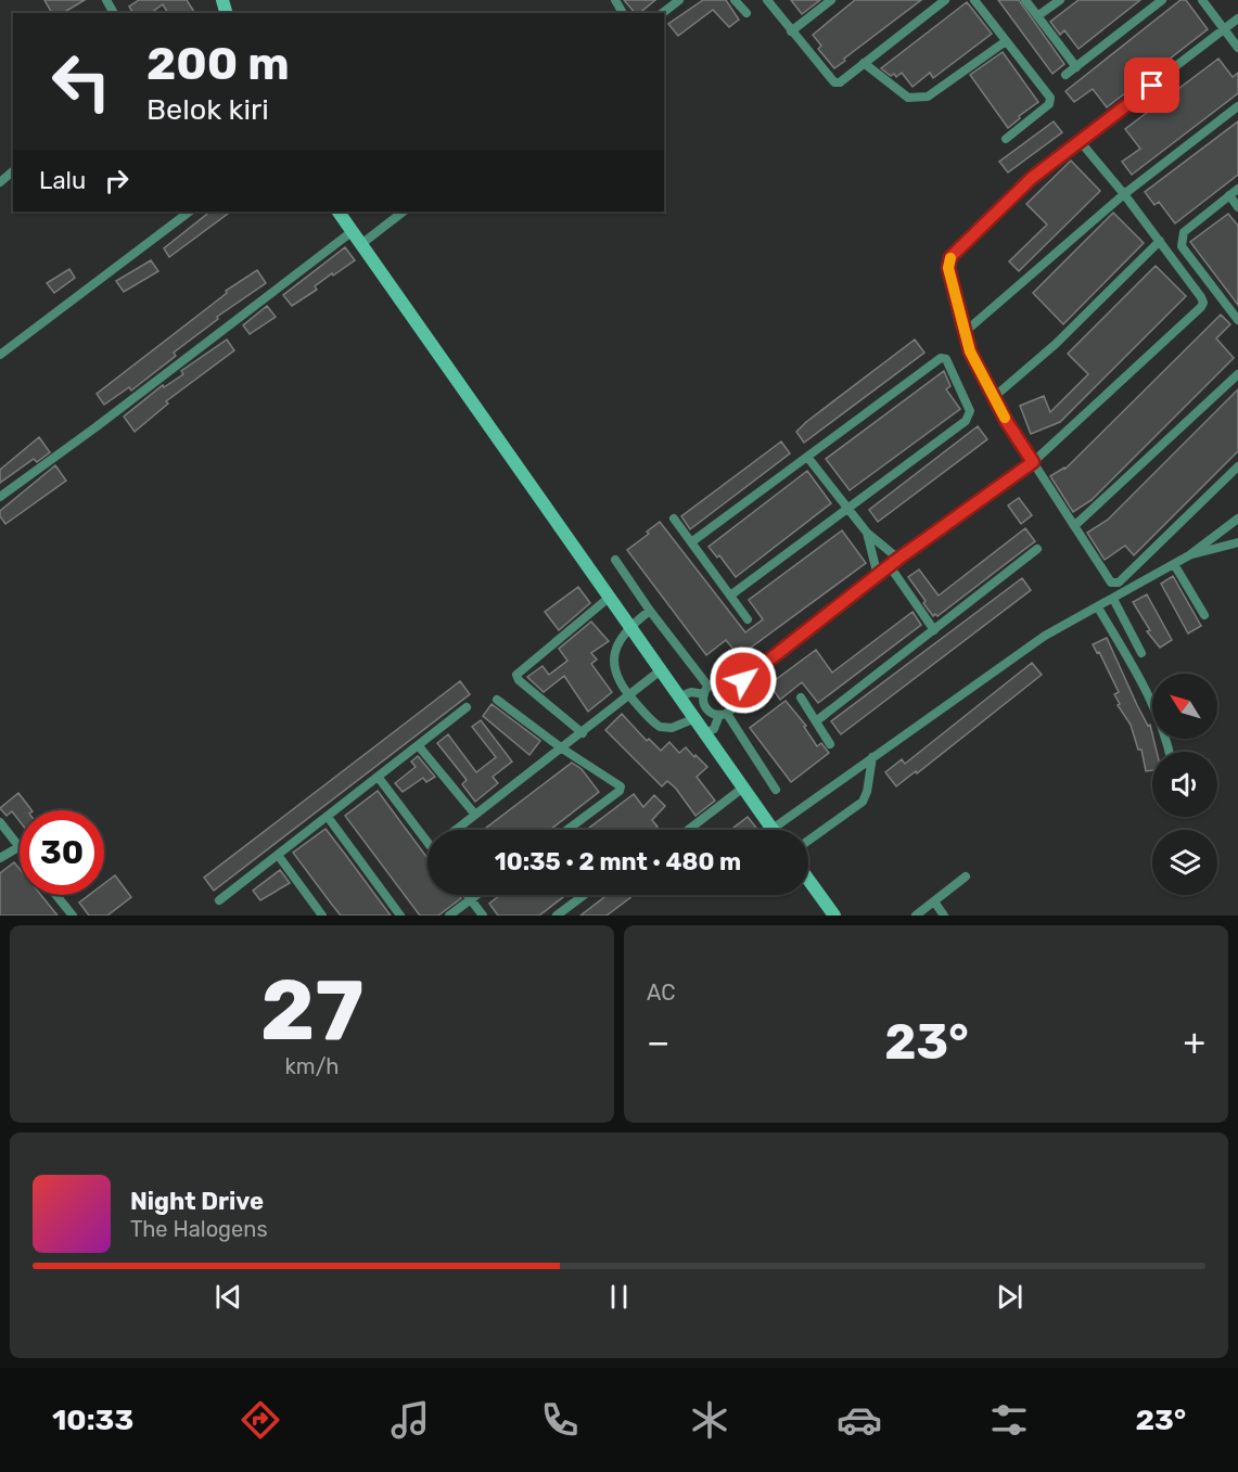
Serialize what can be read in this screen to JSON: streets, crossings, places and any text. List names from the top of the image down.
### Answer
{
  "north": "top left",
  "page": {
    "turn": ["200 m", "Belok kiri"],
    "then": "Lalu",
    "limit": "30",
    "trip": "10:35 · 2 mnt · 480 m",
    "tile": [
      ["27", "km/h"],
      "AC"
    ],
    "heat": ["−", "23°", "+"],
    "song": ["Night Drive", "The Halogens"],
    "tabs": ["10:33", "23°"]
  }
}
